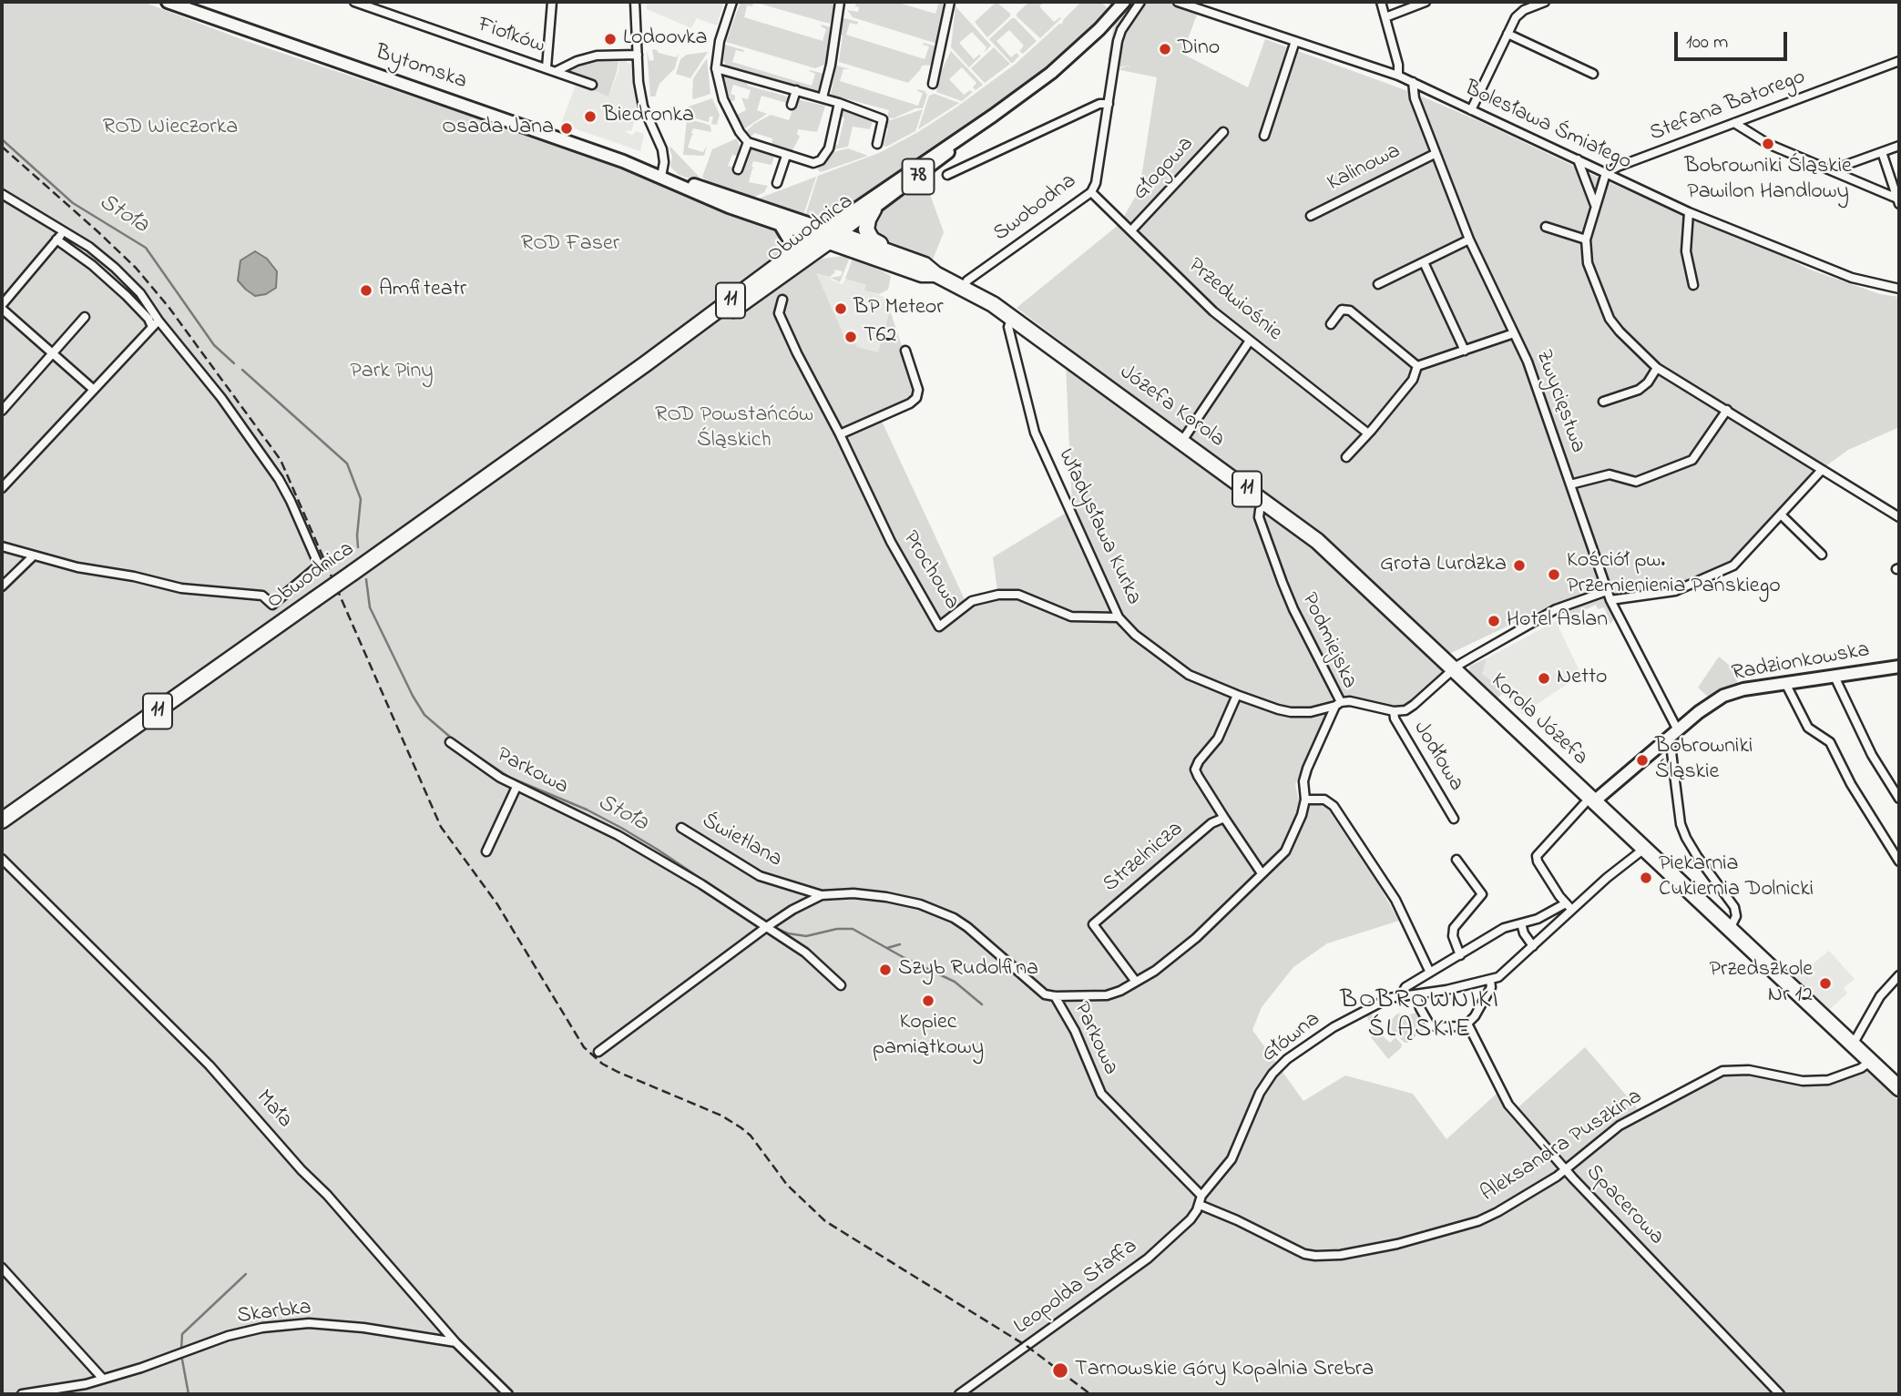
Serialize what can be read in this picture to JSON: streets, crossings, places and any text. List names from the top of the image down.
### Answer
{
  "streets": {
    "highway": [
      "Obwodnica",
      "11",
      "Józefa Korola",
      "Korola Józefa"
    ],
    "street": [
      "Fiołków",
      "Bytomska",
      "Stefana Batorego",
      "Bolesława Śmiałego",
      "Kalinowa",
      "Głogowa",
      "78",
      "Swobodna",
      "Przedwiośnie",
      "Zwycięstwa",
      "Władysława Kurka",
      "Prochowa",
      "Podmiejska",
      "Radzionkowska",
      "Jodłowa",
      "Parkowa",
      "Świetlana",
      "Strzelnicza",
      "Główna",
      "Mała",
      "Aleksandra Puszkina",
      "Spacerowa",
      "Leopolda Staffa",
      "Skarbka"
    ]
  },
  "crossings": [
    ["Bytomska", "Obwodnica"],
    ["Bytomska", "Józefa Korola"],
    ["Stefana Batorego", "Bolesława Śmiałego"],
    ["Bolesława Śmiałego", "Zwycięstwa"],
    ["Kalinowa", "Zwycięstwa"],
    ["Głogowa", "Przedwiośnie"],
    ["Swobodna", "Przedwiośnie"],
    ["Swobodna", "Józefa Korola"],
    ["Obwodnica", "Józefa Korola"],
    ["11", "Radzionkowska"],
    ["11", "Korola Józefa"],
    ["11", "Główna"],
    ["11", "Aleksandra Puszkina"],
    ["Zwycięstwa", "Radzionkowska"],
    ["Józefa Korola", "Władysława Kurka"],
    ["Józefa Korola", "Podmiejska"],
    ["Józefa Korola", "Korola Józefa"],
    ["Władysława Kurka", "Prochowa"],
    ["Władysława Kurka", "Podmiejska"],
    ["Radzionkowska", "Korola Józefa"],
    ["Parkowa", "Świetlana"],
    ["Parkowa", "Główna"],
    ["Parkowa", "Leopolda Staffa"],
    ["Główna", "Leopolda Staffa"],
    ["Mała", "Skarbka"],
    ["Aleksandra Puszkina", "Spacerowa"],
    ["Aleksandra Puszkina", "Leopolda Staffa"]
  ],
  "districts": ["BOBROWNIKI ŚLĄSKIE"],
  "water": ["Stoła"],
  "parks": [
    "ROD Wieczorka",
    "ROD Faser",
    "Park Piny",
    "ROD Powstańców Śląskich"
  ],
  "places": [
    "Lodoovka",
    "Dino",
    "Biedronka",
    "Osada Jana",
    "Bobrowniki Śląskie Pawilon Handlowy",
    "Amfiteatr",
    "BP Meteor",
    "T62",
    "Grota Lurdzka",
    "Kościół pw. Przemienienia Pańskiego",
    "Hotel Aslan",
    "Netto",
    "Bobrowniki Śląskie",
    "Piekarnia Cukiernia Dolnicki",
    "Szyb Rudolfina",
    "Przedszkole Nr 12",
    "Kopiec pamiątkowy",
    "Tarnowskie Góry Kopalnia Srebra"
  ],
  "scale_bar": "100 m"
}
